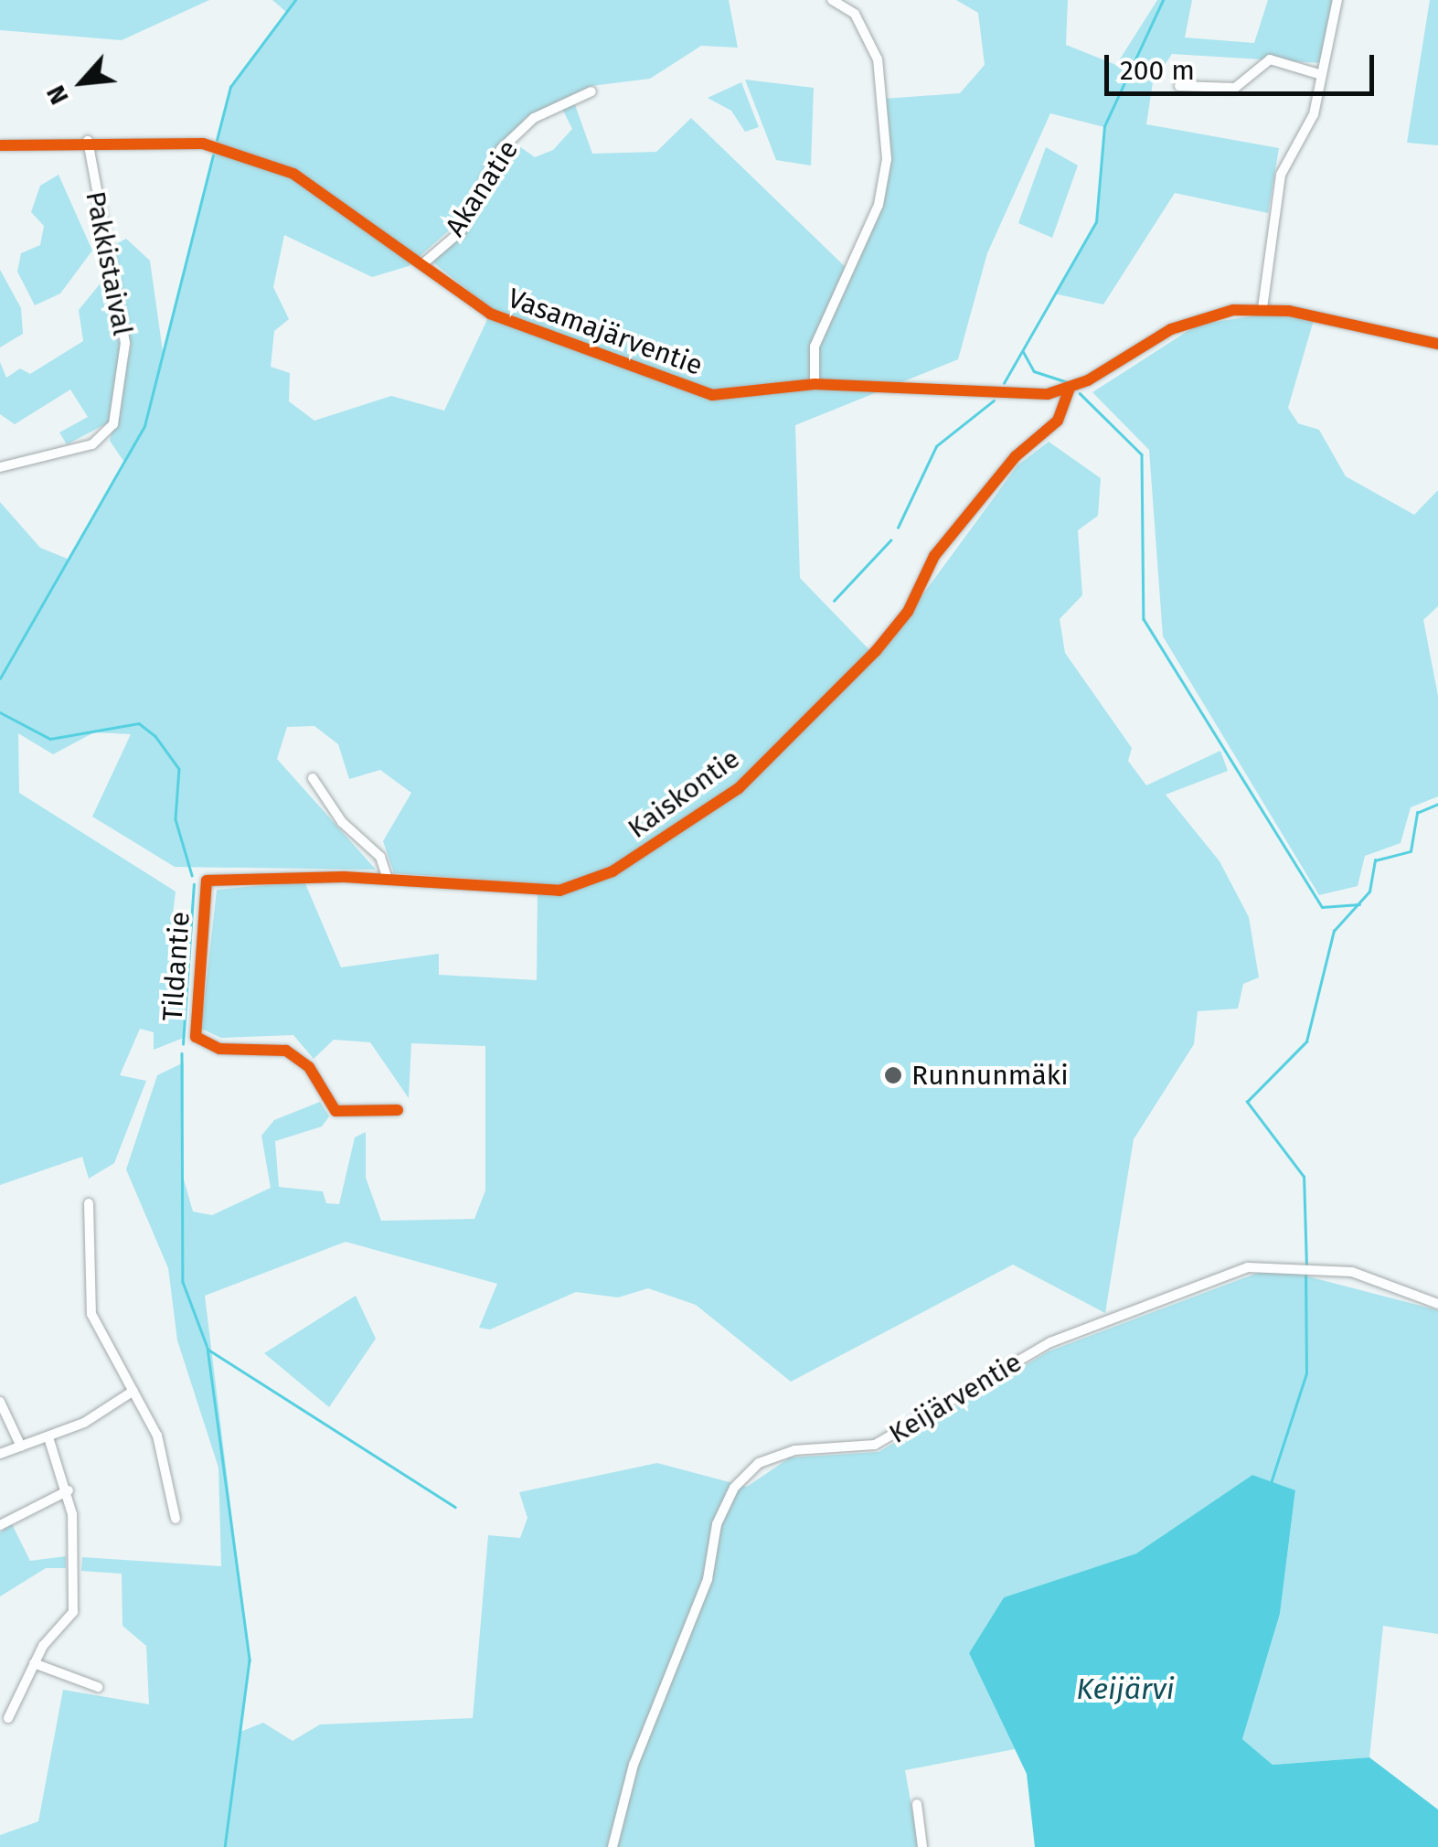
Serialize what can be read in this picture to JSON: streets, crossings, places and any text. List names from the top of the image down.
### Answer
{
  "streets": {
    "street": [
      "Akanatie",
      "Pakkistaival",
      "Vasamajärventie",
      "Kaiskontie",
      "Tildantie",
      "Keijärventie"
    ]
  },
  "crossings": [
    ["Akanatie", "Vasamajärventie"],
    ["Pakkistaival", "Vasamajärventie"],
    ["Vasamajärventie", "Kaiskontie"],
    ["Kaiskontie", "Tildantie"]
  ],
  "water": ["Keijärvi"],
  "places": ["Runnunmäki"],
  "scale_bar": "200 m",
  "north": "bottom left"
}
